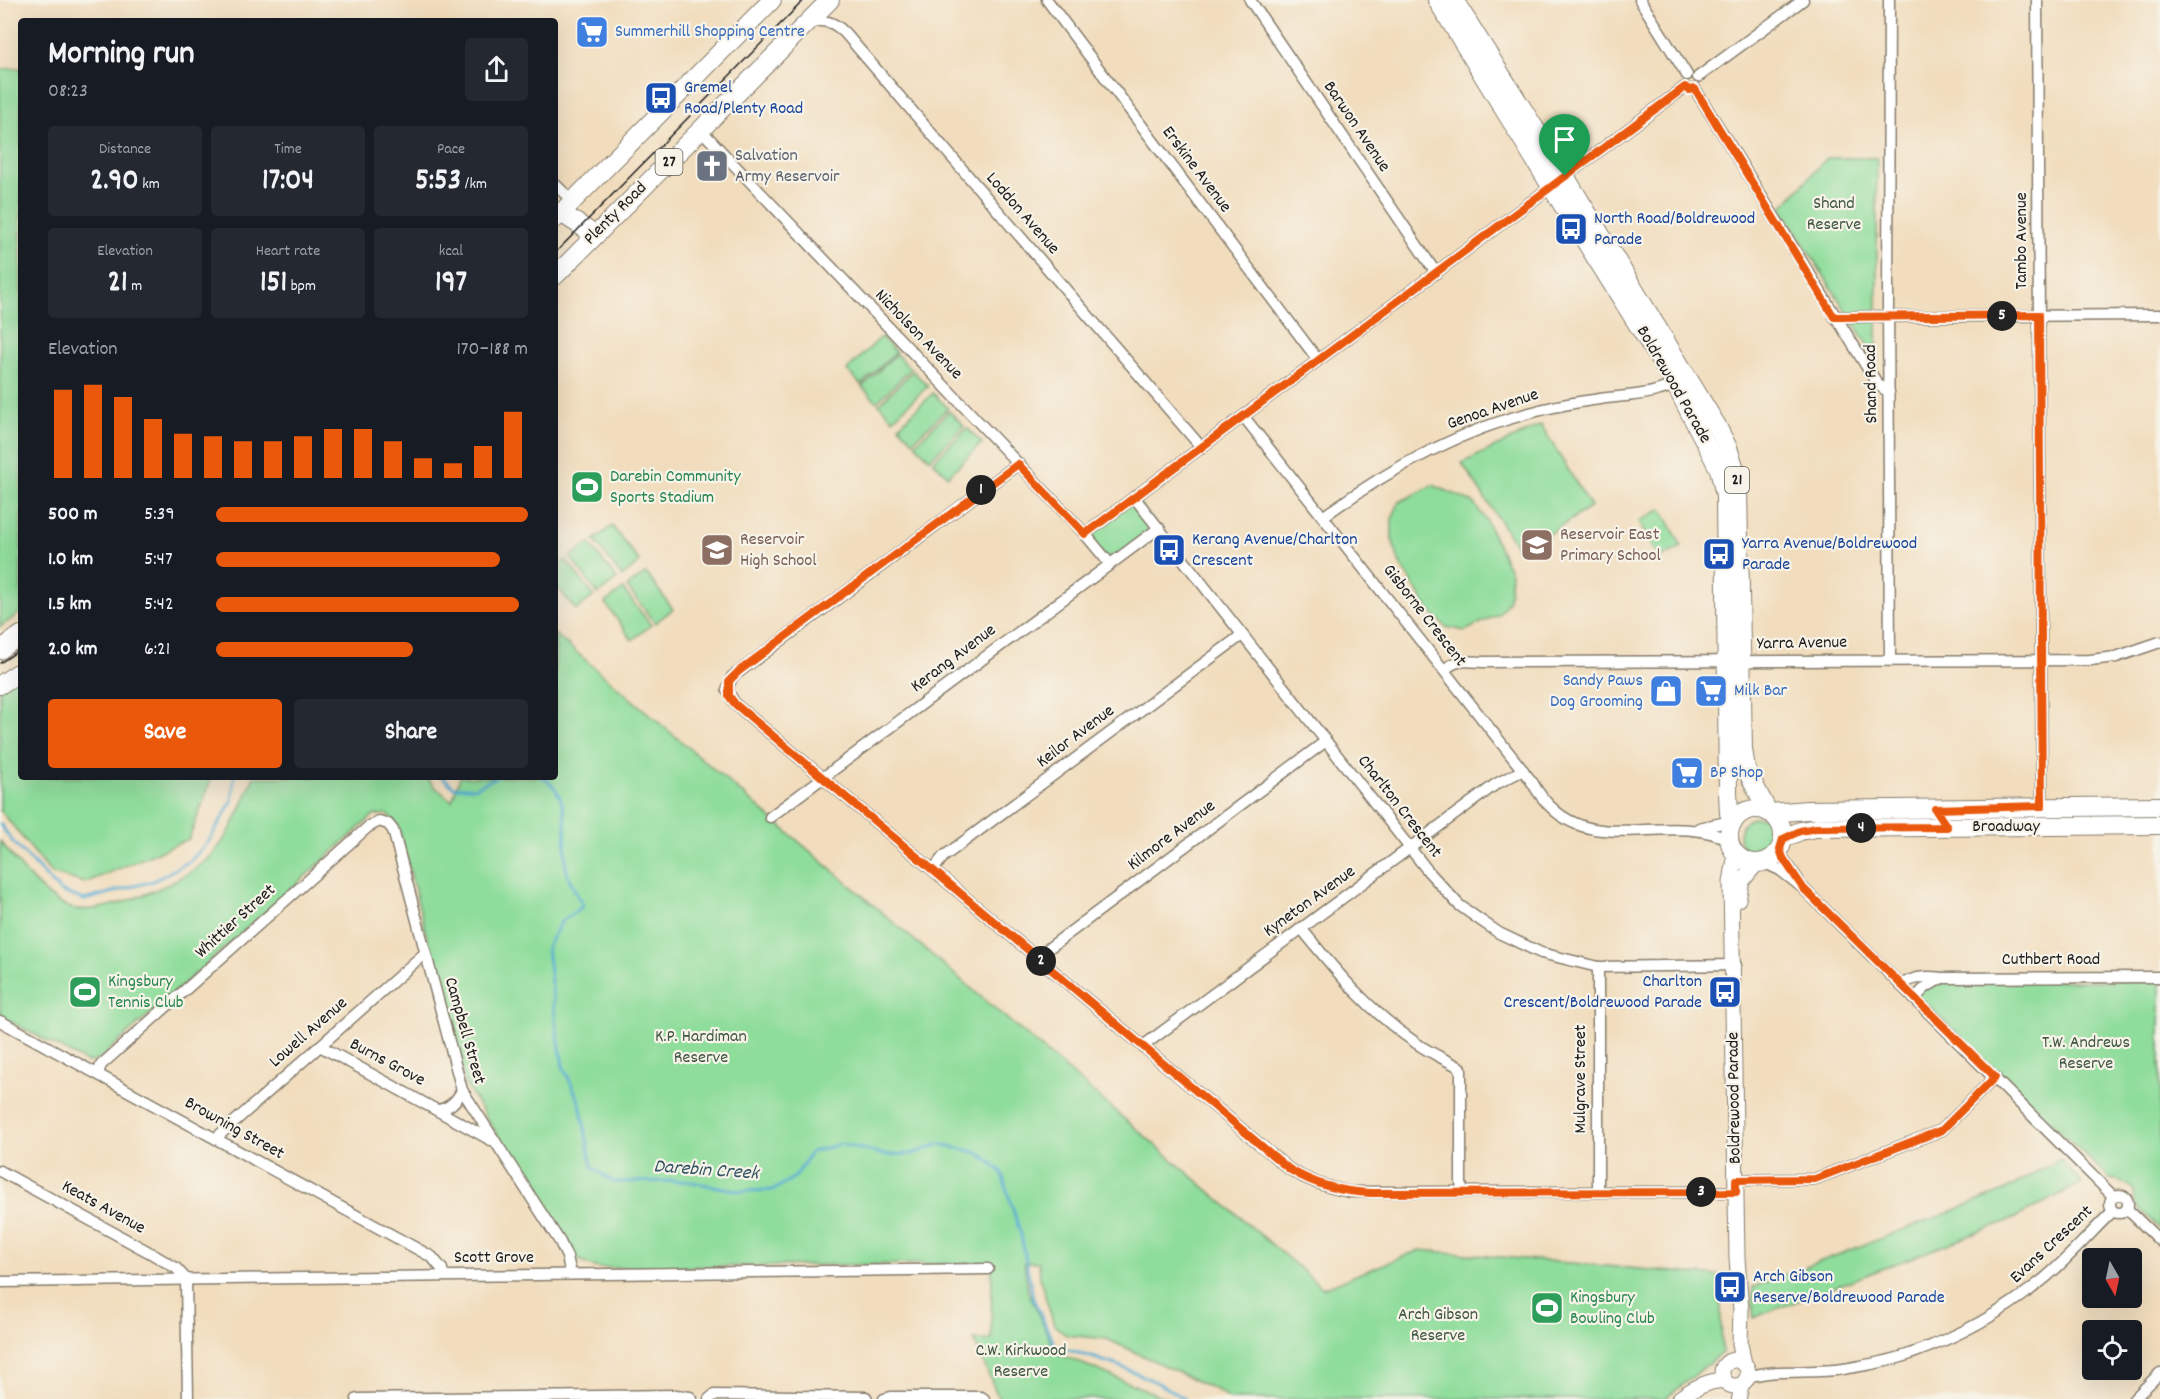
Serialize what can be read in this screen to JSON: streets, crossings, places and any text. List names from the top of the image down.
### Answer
{
  "streets": {
    "main road": [
      "27",
      "Plenty Road",
      "Boldrewood Parade",
      "21",
      "Broadway"
    ],
    "street": [
      "Barwon Avenue",
      "Erskine Avenue",
      "Loddon Avenue",
      "Tambo Avenue",
      "Nicholson Avenue",
      "Shand Road",
      "Genoa Avenue",
      "Gisborne Crescent",
      "Yarra Avenue",
      "Kerang Avenue",
      "Keilor Avenue",
      "Charlton Crescent",
      "Kilmore Avenue",
      "Kyneton Avenue",
      "Whittier Street",
      "Cuthbert Road",
      "Campbell Street",
      "Lowell Avenue",
      "Burns Grove",
      "Mulgrave Street",
      "Browning Street",
      "Keats Avenue",
      "Evans Crescent",
      "Scott Grove"
    ]
  },
  "crossings": [
    ["Plenty Road", "Loddon Avenue"],
    ["Plenty Road", "Nicholson Avenue"],
    ["Tambo Avenue", "Yarra Avenue"],
    ["Tambo Avenue", "Broadway"],
    ["Nicholson Avenue", "Kerang Avenue"],
    ["Shand Road", "Yarra Avenue"],
    ["Boldrewood Parade", "Genoa Avenue"],
    ["Boldrewood Parade", "21"],
    ["Boldrewood Parade", "Gisborne Crescent"],
    ["Boldrewood Parade", "Yarra Avenue"],
    ["Boldrewood Parade", "Charlton Crescent"],
    ["Boldrewood Parade", "Broadway"],
    ["Boldrewood Parade", "Evans Crescent"],
    ["Genoa Avenue", "Gisborne Crescent"],
    ["21", "Gisborne Crescent"],
    ["21", "Broadway"],
    ["Gisborne Crescent", "Yarra Avenue"],
    ["Gisborne Crescent", "Broadway"],
    ["Gisborne Crescent", "Kyneton Avenue"],
    ["Kerang Avenue", "Charlton Crescent"],
    ["Keilor Avenue", "Charlton Crescent"],
    ["Charlton Crescent", "Kilmore Avenue"],
    ["Charlton Crescent", "Kyneton Avenue"],
    ["Charlton Crescent", "Mulgrave Street"],
    ["Whittier Street", "Campbell Street"],
    ["Whittier Street", "Browning Street"],
    ["Campbell Street", "Lowell Avenue"],
    ["Campbell Street", "Burns Grove"],
    ["Campbell Street", "Scott Grove"],
    ["Lowell Avenue", "Burns Grove"],
    ["Lowell Avenue", "Browning Street"],
    ["Browning Street", "Scott Grove"],
    ["Keats Avenue", "Scott Grove"]
  ],
  "water": ["Darebin Creek"],
  "parks": [
    "Shand Reserve",
    "K.P. Hardiman Reserve",
    "T.W. Andrews Reserve",
    "Arch Gibson Reserve",
    "C.W. Kirkwood Reserve"
  ],
  "places": {
    "supermarket": ["Summerhill Shopping Centre", "Milk Bar", "BP Shop"],
    "bus stop": [
      "Gremel Road/Plenty Road",
      "North Road/Boldrewood Parade",
      "Kerang Avenue/Charlton Crescent",
      "Yarra Avenue/Boldrewood Parade",
      "Charlton Crescent/Boldrewood Parade",
      "Arch Gibson Reserve/Boldrewood Parade"
    ],
    "church": ["Salvation Army Reservoir"],
    "sports": ["Darebin Community Sports Stadium", "Kingsbury Tennis Club", "Kingsbury Bowling Club"],
    "school or university": ["Reservoir East Primary School", "Reservoir High School"],
    "shop": ["Sandy Paws Dog Grooming"]
  },
  "north": "bottom",
  "page": {
    "heading": ["Morning run", "08:23"],
    "stats": [
      ["Distance", "2.90 km"],
      ["Time", "17:04"],
      ["Pace", "5:53 /km"],
      ["Elevation", "21 m"],
      ["Heart rate", "151 bpm"],
      ["kcal", "197"]
    ],
    "pins": [
      "5",
      "1",
      "4",
      "2",
      "3"
    ],
    "chart": ["Elevation", "170–188 m"],
    "list": [
      {
        "name": "500 m",
        "note": "5:39"
      },
      {
        "name": "1.0 km",
        "note": "5:47"
      },
      {
        "name": "1.5 km",
        "note": "5:42"
      },
      {
        "name": "2.0 km",
        "note": "6:21"
      }
    ],
    "buttons": ["Save", "Share"]
  }
}
